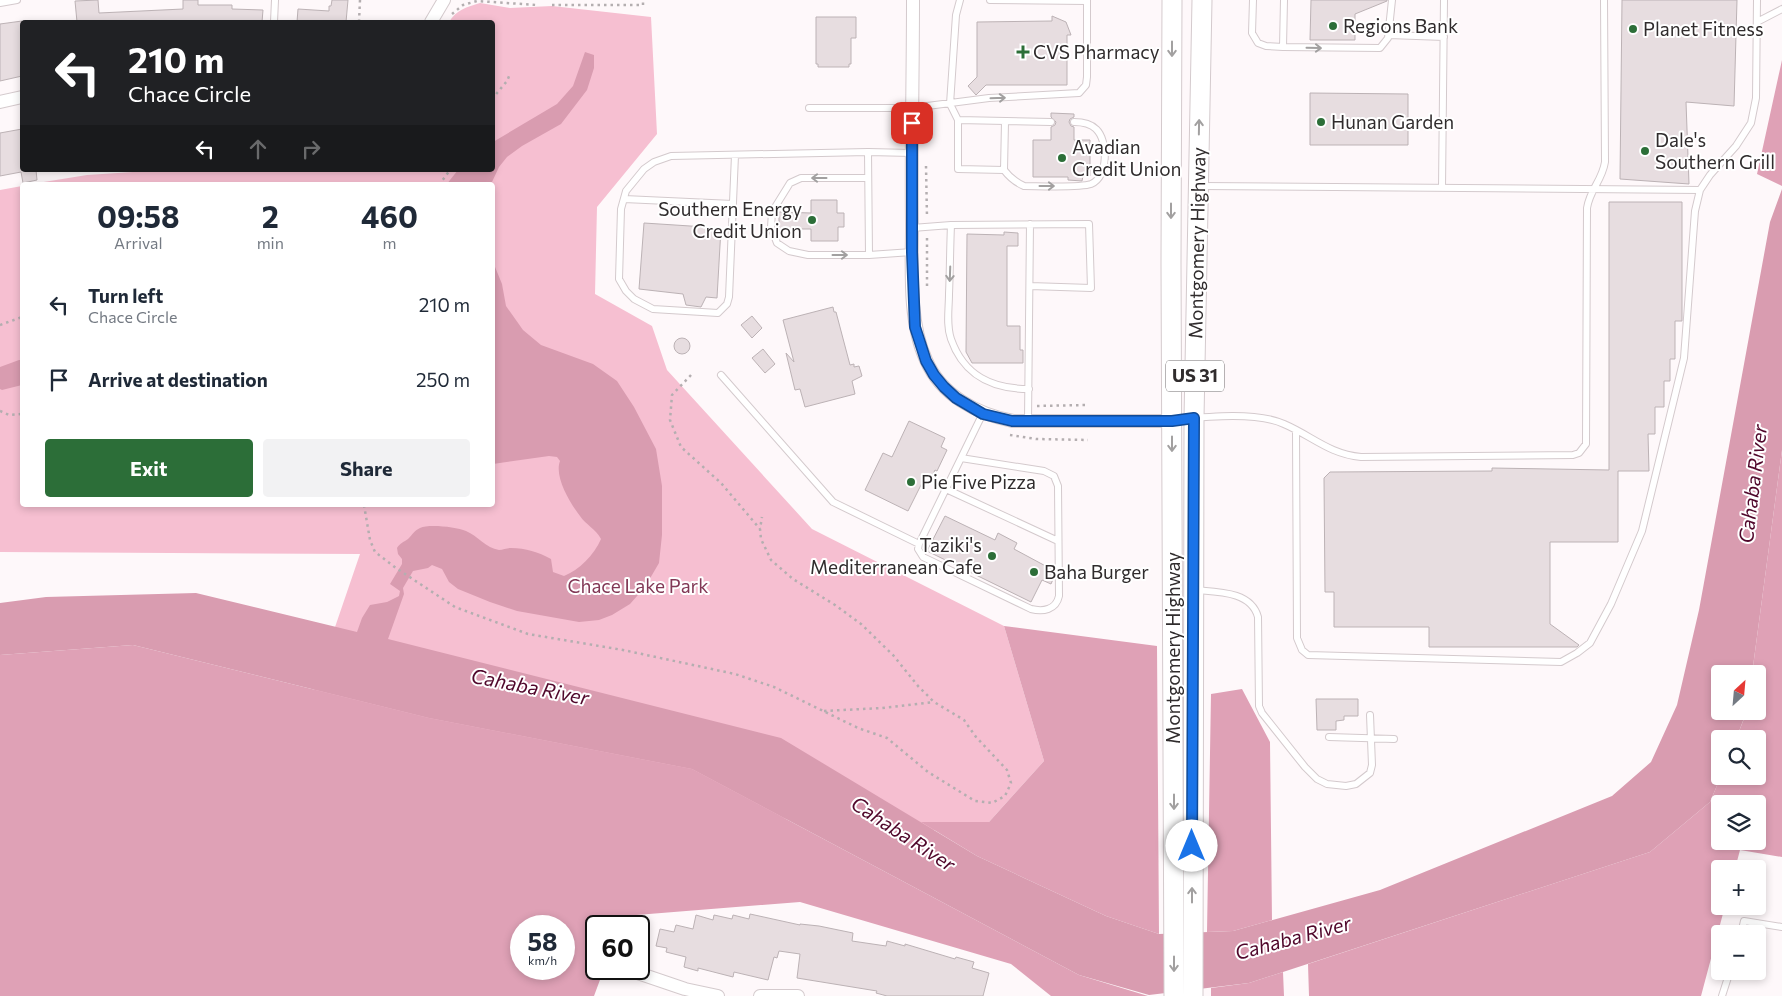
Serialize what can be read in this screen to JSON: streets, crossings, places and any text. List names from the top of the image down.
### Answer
{
  "streets": {
    "main road": ["Montgomery Highway", "US 31"]
  },
  "water": ["Cahaba River"],
  "parks": ["Chace Lake Park"],
  "places": {
    "other": [
      "Regions Bank",
      "Planet Fitness",
      "Hunan Garden",
      "Dale's Southern Grill",
      "Avadian Credit Union",
      "Southern Energy Credit Union",
      "Pie Five Pizza",
      "Taziki's Mediterranean Cafe",
      "Baha Burger"
    ],
    "health": ["CVS Pharmacy"]
  },
  "north": "top right",
  "page": {
    "turn": ["210 m", "Chace Circle"],
    "eta": [
      "09:58",
      "Arrival",
      "2",
      "min",
      "460",
      "m"
    ],
    "list": [
      {
        "name": "Turn left",
        "note": "Chace Circle",
        "value": "210 m"
      },
      {
        "name": "Arrive at destination",
        "value": "250 m"
      }
    ],
    "buttons": ["Exit", "Share"],
    "map_buttons": ["+", "−"],
    "speed": "58 km/h",
    "limit": "60"
  }
}
